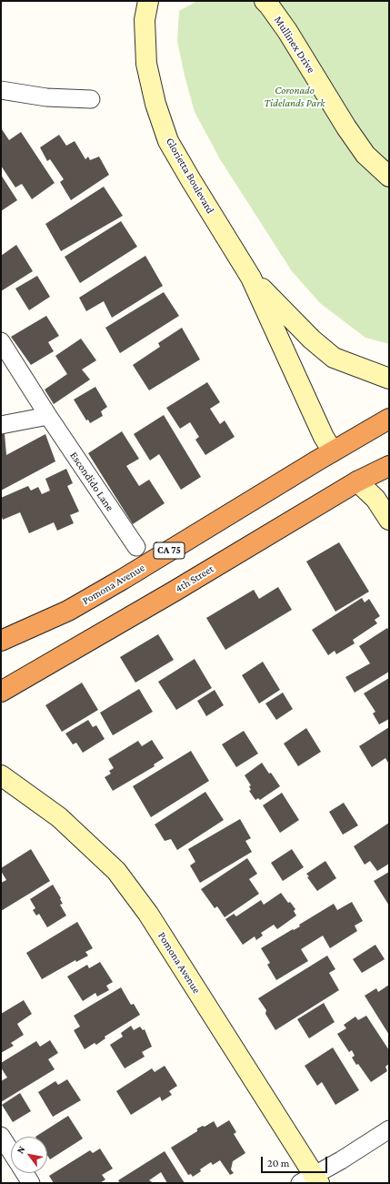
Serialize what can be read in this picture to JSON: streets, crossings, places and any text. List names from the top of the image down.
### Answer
{
  "streets": {
    "highway": ["CA 75", "4th Street", "Pomona Avenue"],
    "street": ["Mullinex Drive", "Glorietta Boulevard", "Escondido Lane"]
  },
  "crossings": [
    ["Glorietta Boulevard", "CA 75"],
    ["Glorietta Boulevard", "Pomona Avenue"],
    ["CA 75", "Pomona Avenue"]
  ],
  "parks": ["Coronado Tidelands Park"],
  "scale_bar": "20 m",
  "north": "top left"
}
